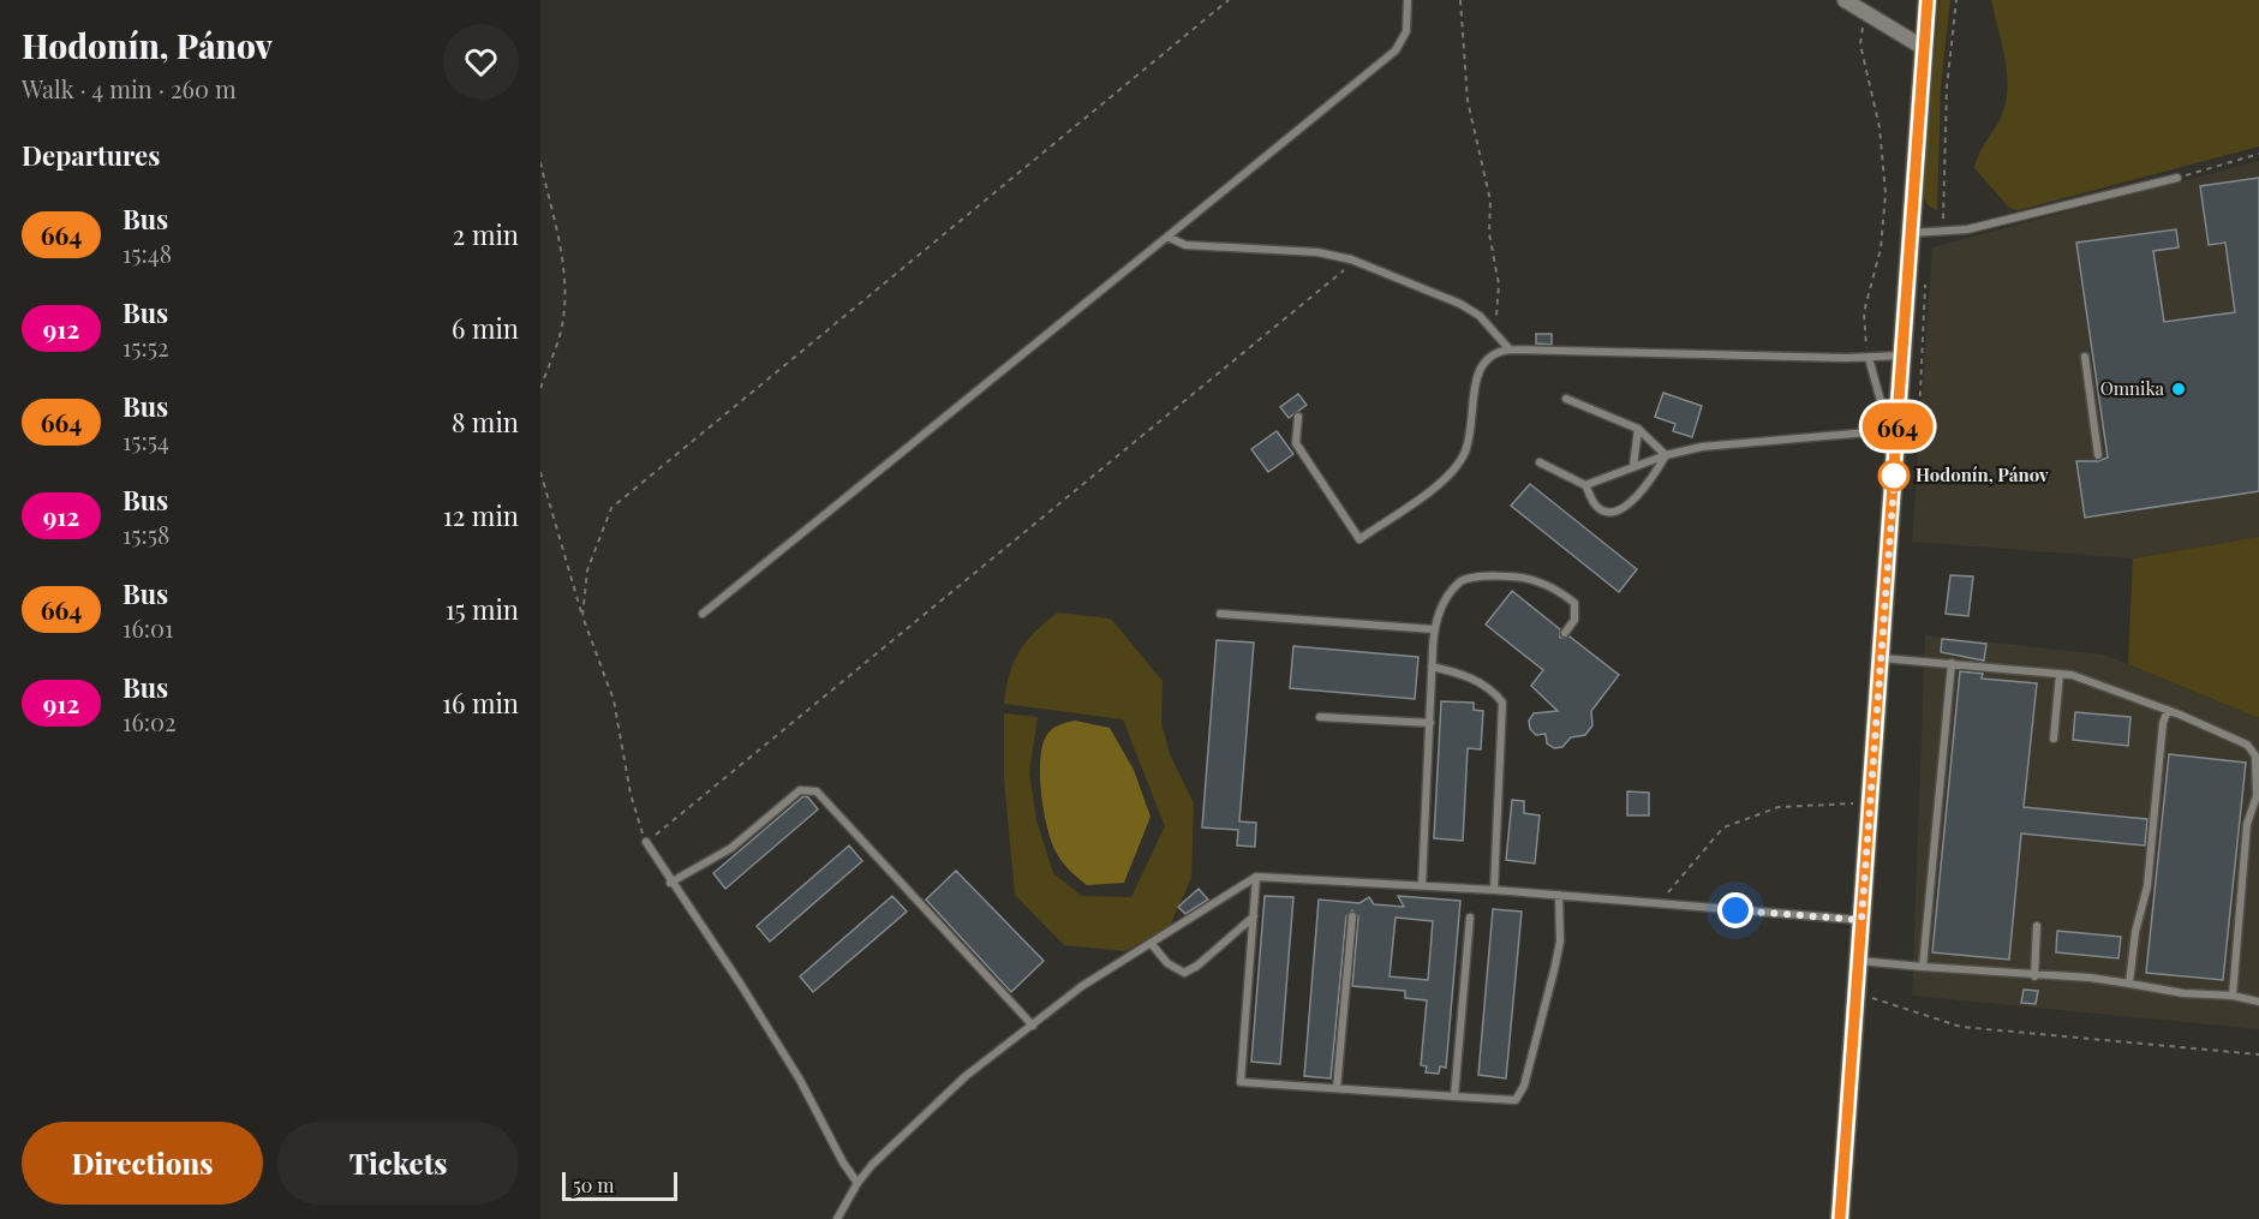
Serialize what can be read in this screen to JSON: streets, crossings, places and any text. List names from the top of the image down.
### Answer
{
  "places": ["Omnika", "Hodonín, Pánov"],
  "lines": ["bus line 664"],
  "scale_bar": "50 m",
  "page": {
    "heading": [
      ["Hodonín, Pánov", "Walk · 4 min · 260 m"],
      "Departures"
    ],
    "on_map": "664",
    "list": [
      {
        "mark": "664",
        "name": "Bus",
        "note": "15:48",
        "value": "2 min"
      },
      {
        "mark": "912",
        "name": "Bus",
        "note": "15:52",
        "value": "6 min"
      },
      {
        "mark": "664",
        "name": "Bus",
        "note": "15:54",
        "value": "8 min"
      },
      {
        "mark": "912",
        "name": "Bus",
        "note": "15:58",
        "value": "12 min"
      },
      {
        "mark": "664",
        "name": "Bus",
        "note": "16:01",
        "value": "15 min"
      },
      {
        "mark": "912",
        "name": "Bus",
        "note": "16:02",
        "value": "16 min"
      }
    ],
    "buttons": ["Directions", "Tickets"],
    "scale": "50 m"
  }
}
